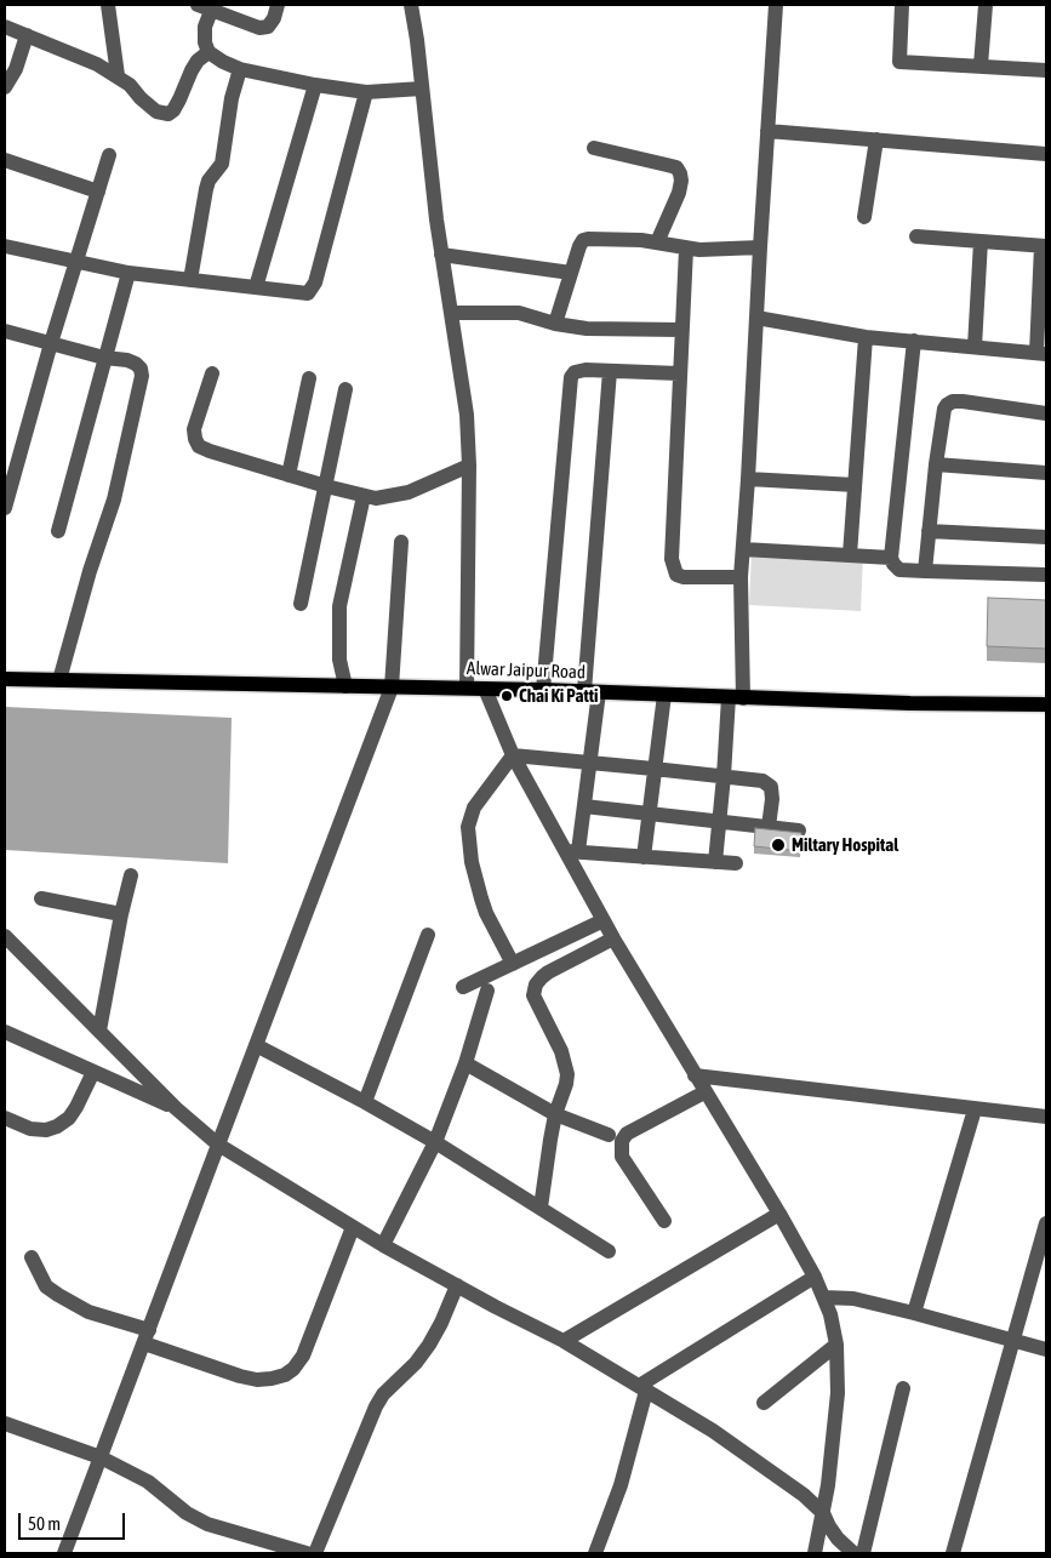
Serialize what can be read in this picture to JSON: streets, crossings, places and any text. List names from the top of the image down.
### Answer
{
  "streets": {
    "main road": ["Alwar Jaipur Road"]
  },
  "places": ["Chai Ki Patti", "Miltary Hospital"],
  "scale_bar": "50 m"
}
